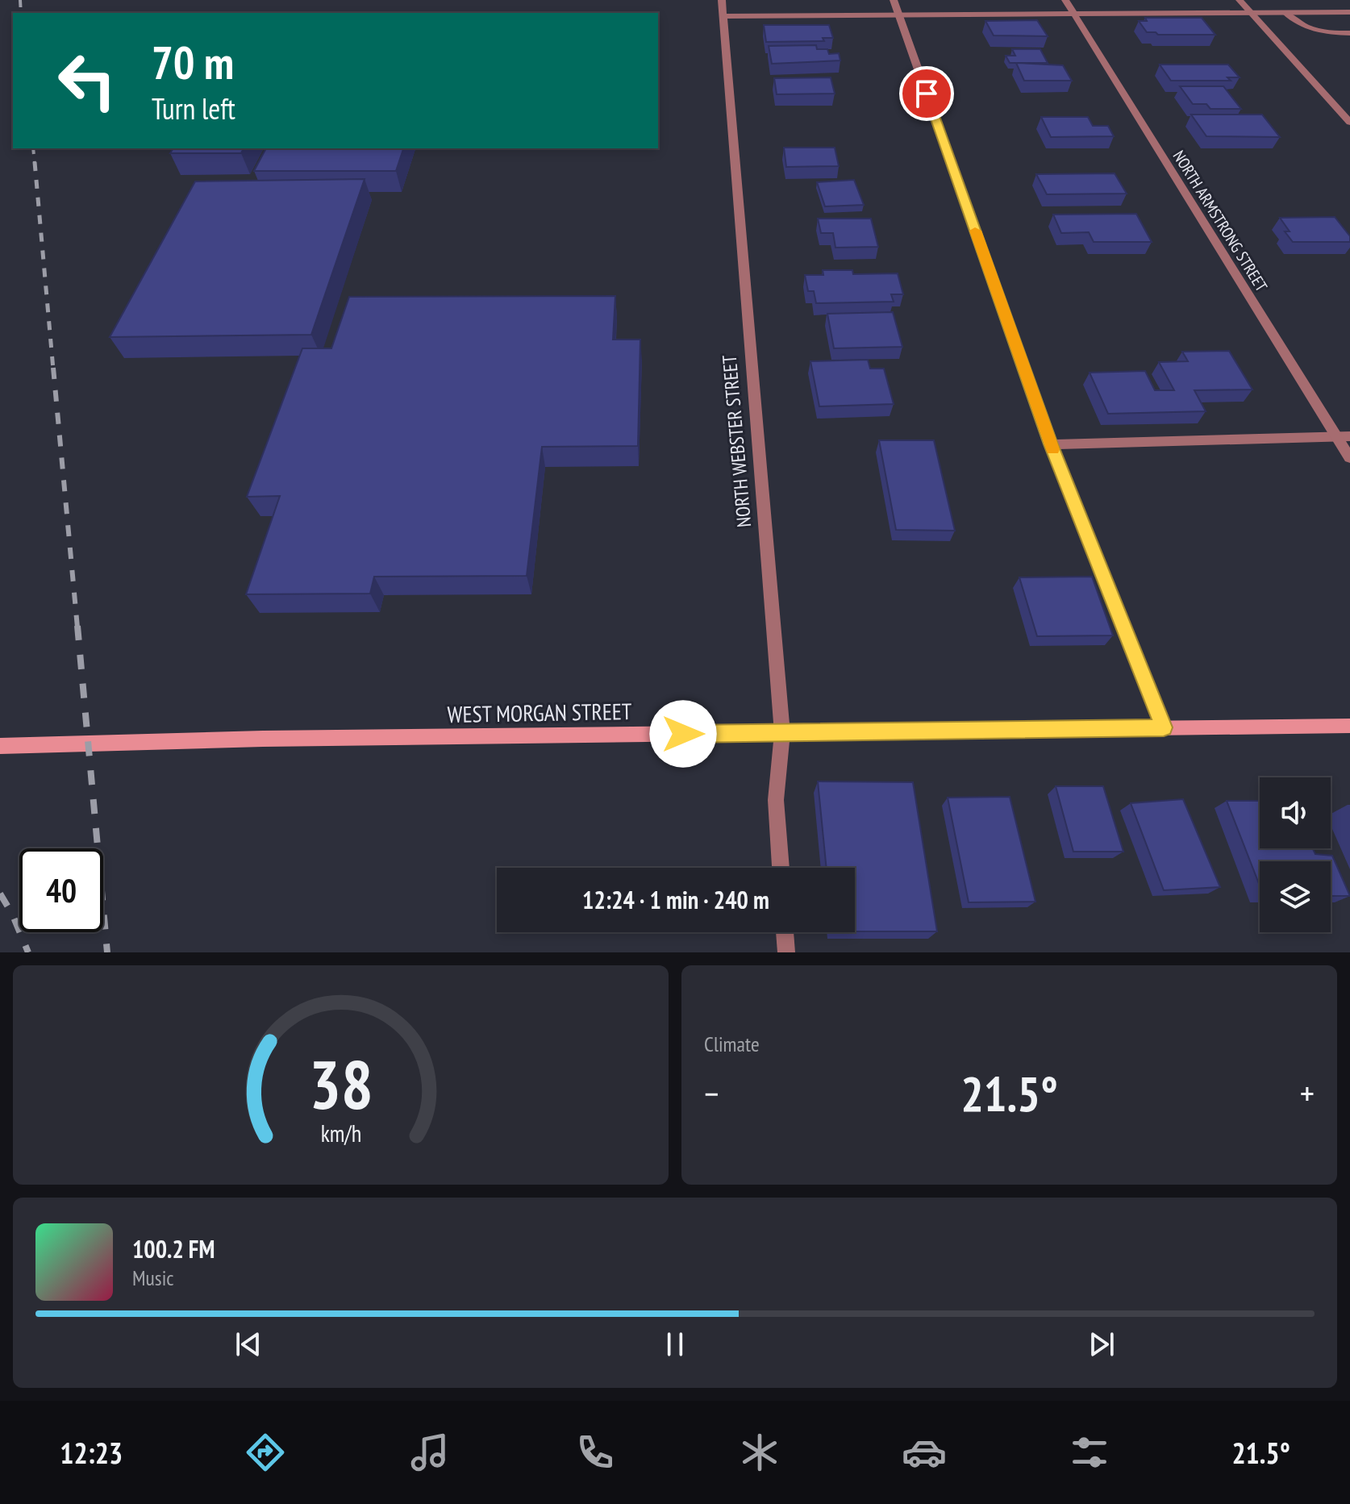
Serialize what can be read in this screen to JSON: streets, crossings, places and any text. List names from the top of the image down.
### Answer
{
  "streets": {
    "street": ["NORTH ARMSTRONG STREET", "NORTH WEBSTER STREET", "WEST MORGAN STREET"]
  },
  "crossings": [
    ["NORTH WEBSTER STREET", "WEST MORGAN STREET"]
  ],
  "page": {
    "turn": ["70 m", "Turn left"],
    "limit": "40",
    "trip": "12:24 · 1 min · 240 m",
    "tile": "Climate",
    "heat": ["−", "21.5°", "+"],
    "song": ["100.2 FM", "Music"],
    "tabs": ["12:23", "21.5°"],
    "gauge": ["38", "km/h"]
  }
}
